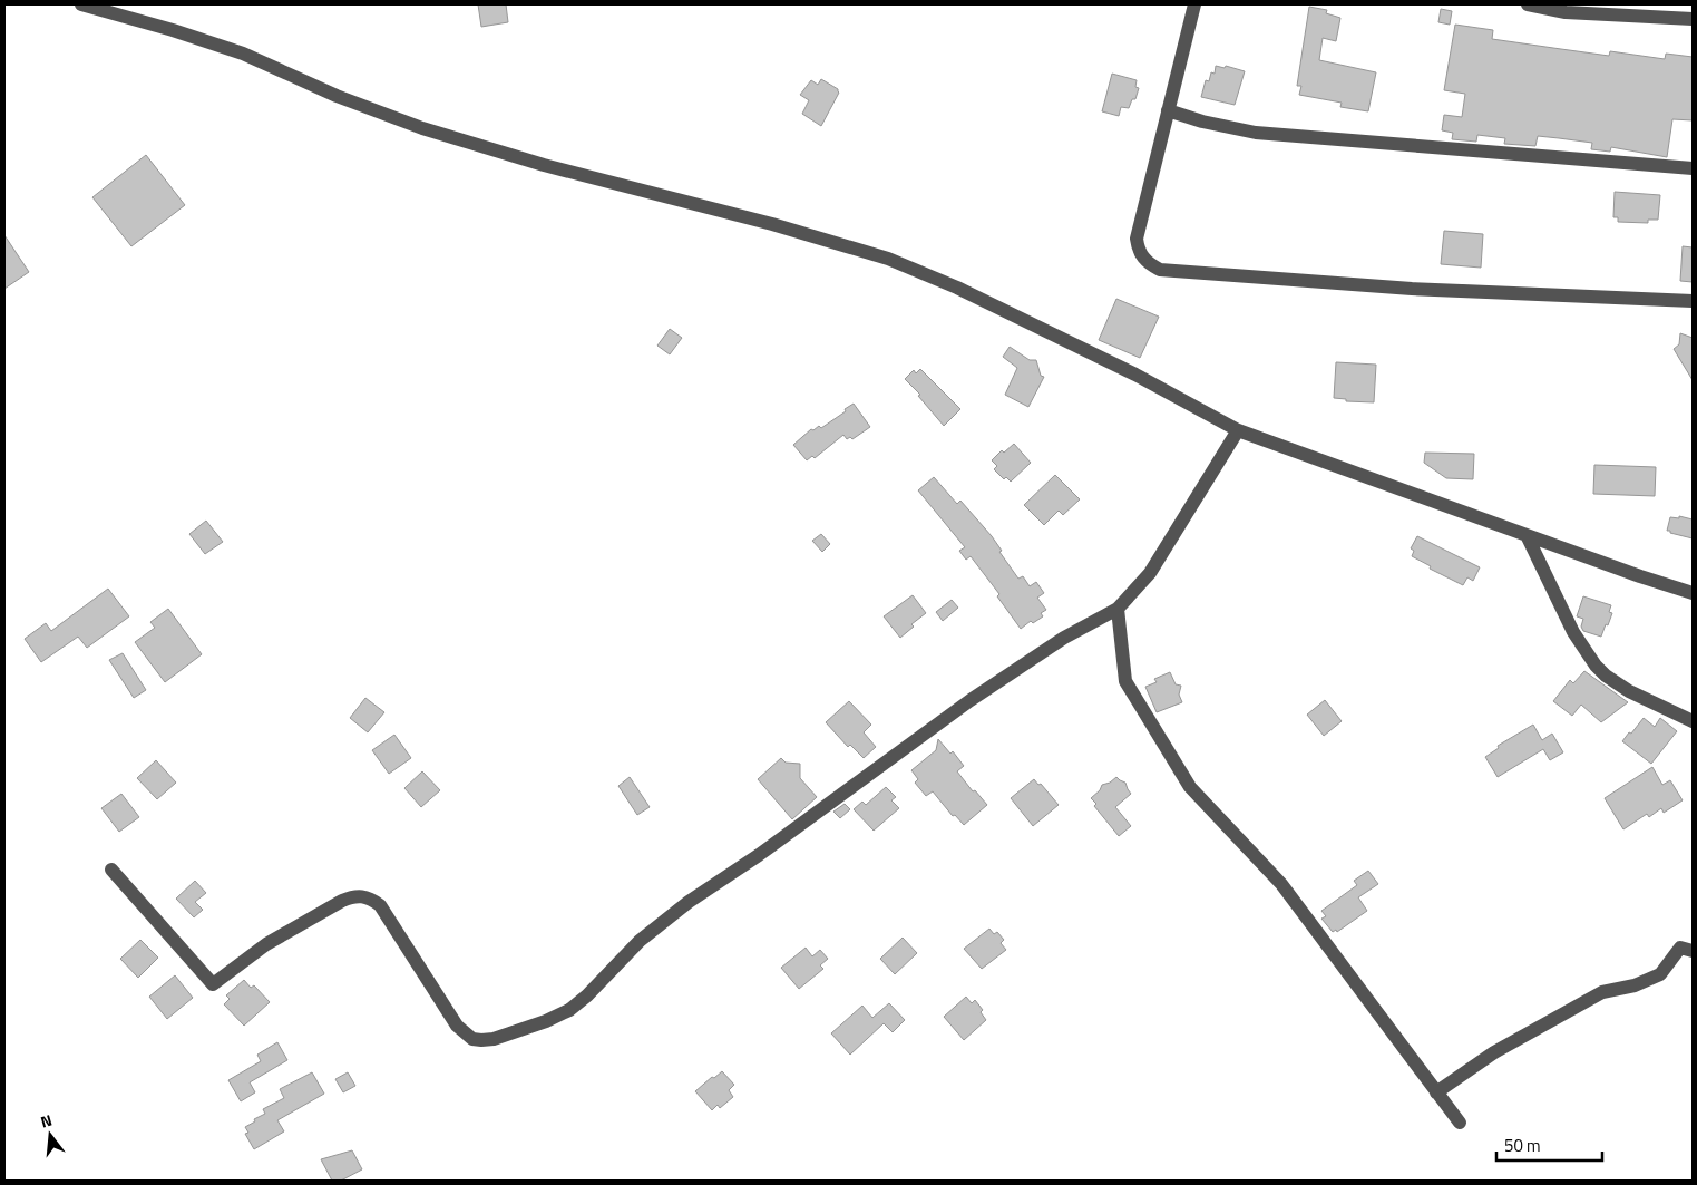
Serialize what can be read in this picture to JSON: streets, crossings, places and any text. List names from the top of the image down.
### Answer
{
  "scale_bar": "50 m",
  "north": "top"
}
